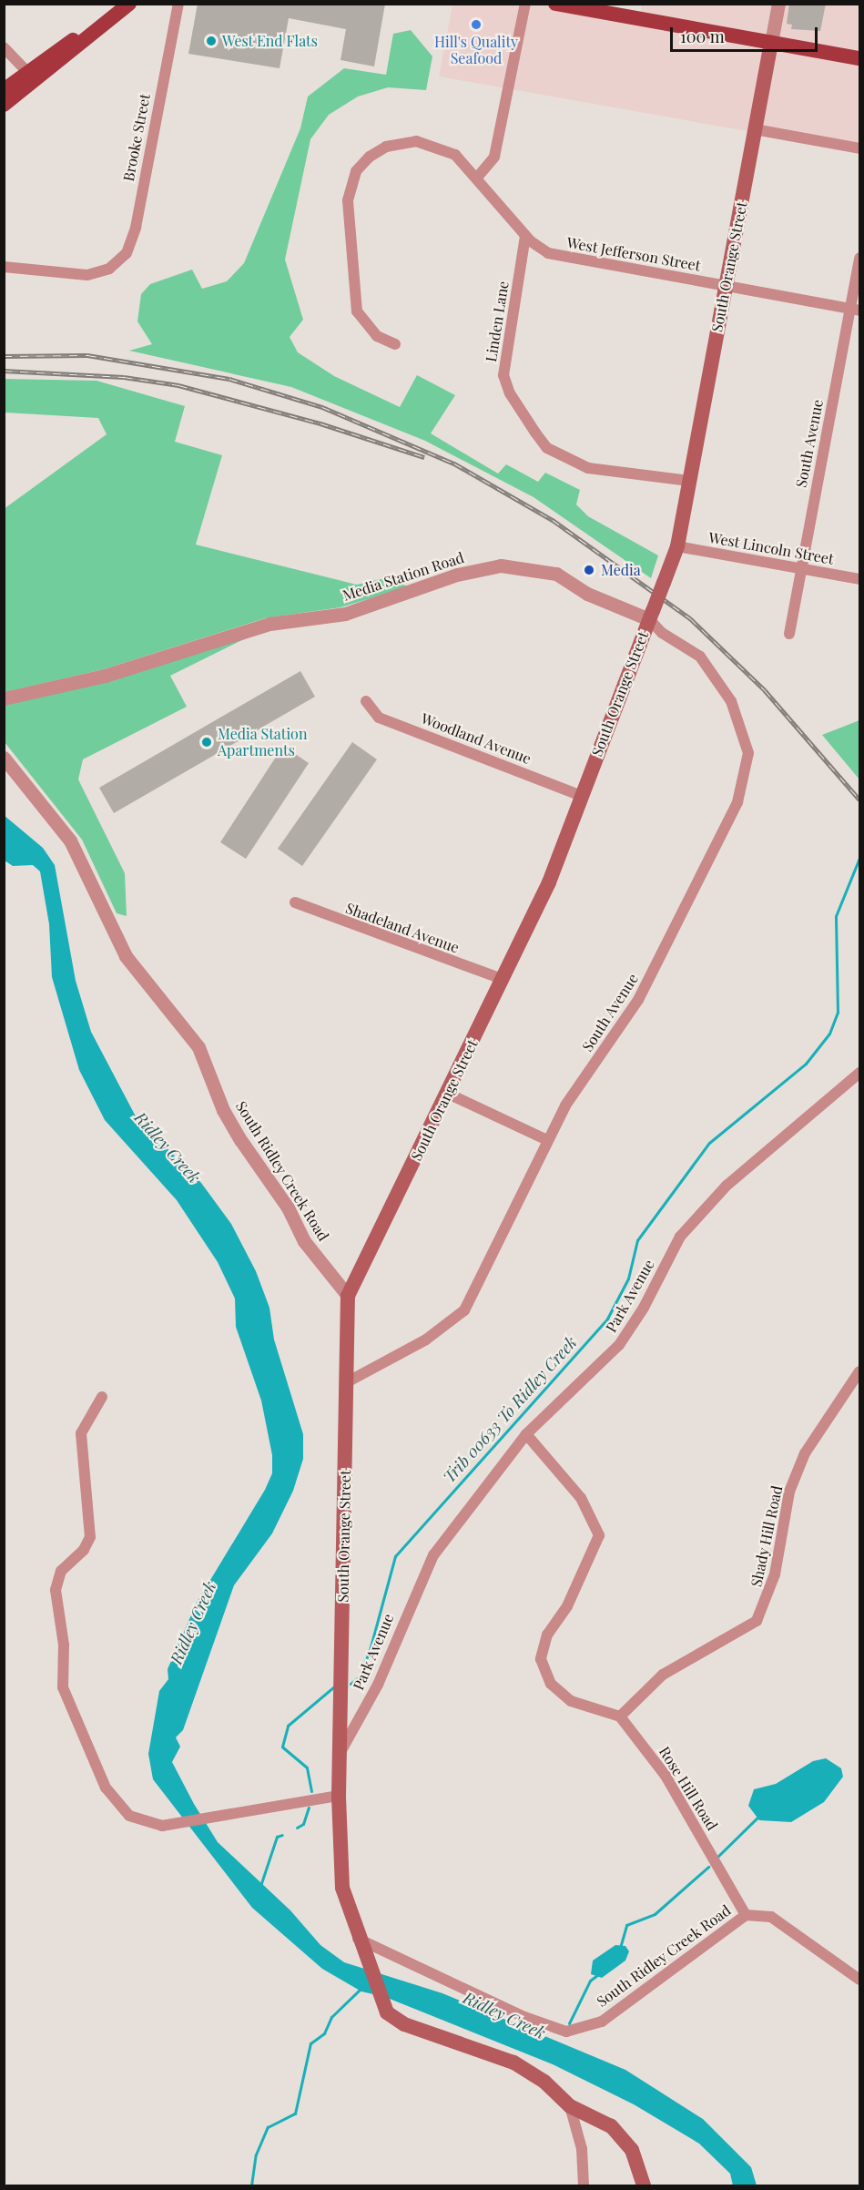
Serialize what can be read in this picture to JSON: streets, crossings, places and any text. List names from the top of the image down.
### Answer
{
  "streets": {
    "main road": ["South Orange Street"],
    "street": [
      "Brooke Street",
      "West Jefferson Street",
      "Linden Lane",
      "South Avenue",
      "West Lincoln Street",
      "Media Station Road",
      "Woodland Avenue",
      "Shadeland Avenue",
      "South Ridley Creek Road",
      "Park Avenue",
      "Shady Hill Road",
      "Rose Hill Road"
    ]
  },
  "crossings": [
    ["West Jefferson Street", "South Orange Street"],
    ["West Jefferson Street", "Linden Lane"],
    ["West Jefferson Street", "South Avenue"],
    ["South Orange Street", "Linden Lane"],
    ["South Orange Street", "South Avenue"],
    ["South Orange Street", "West Lincoln Street"],
    ["South Orange Street", "Media Station Road"],
    ["South Orange Street", "Woodland Avenue"],
    ["South Orange Street", "Shadeland Avenue"],
    ["South Orange Street", "South Ridley Creek Road"],
    ["South Orange Street", "Park Avenue"],
    ["South Avenue", "West Lincoln Street"],
    ["South Avenue", "Media Station Road"],
    ["South Ridley Creek Road", "Rose Hill Road"],
    ["Shady Hill Road", "Rose Hill Road"]
  ],
  "water": ["Ridley Creek", "Trib 00633 To Ridley Creek"],
  "places": [
    "Hill's Quality Seafood",
    "West End Flats",
    "Media",
    "Media Station Apartments"
  ],
  "scale_bar": "100 m"
}
